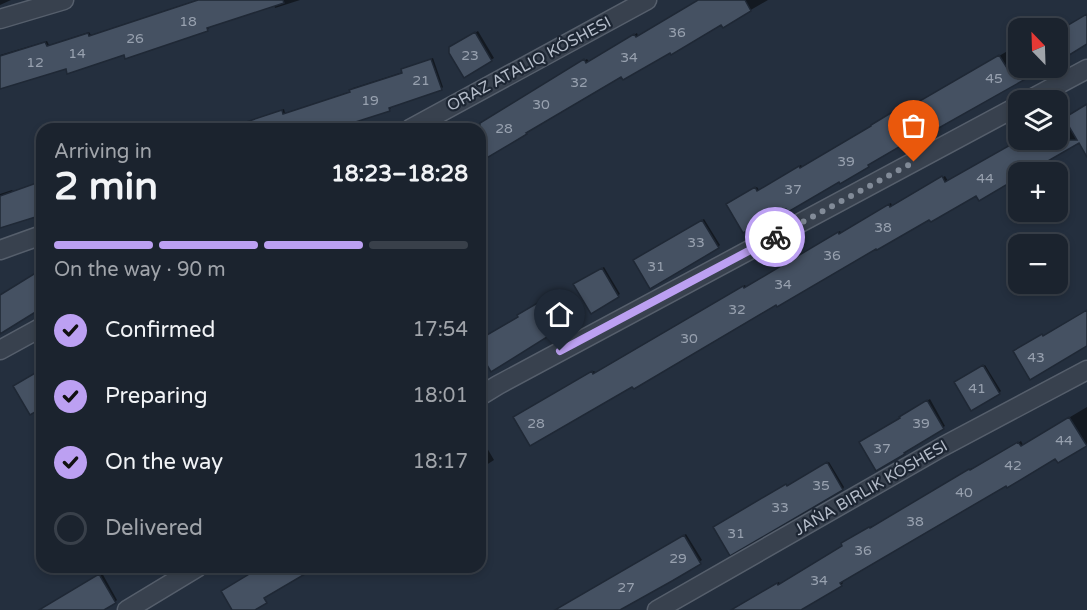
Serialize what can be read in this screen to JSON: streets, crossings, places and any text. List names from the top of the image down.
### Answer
{
  "streets": {
    "street": ["JAŃA BIRLIK KÓSHESI"]
  },
  "house_numbers": [
    "18",
    "36",
    "26",
    "14",
    "23",
    "34",
    "12",
    "45",
    "21",
    "32",
    "19",
    "30",
    "28",
    "39",
    "44",
    "37",
    "38",
    "33",
    "36",
    "31",
    "34",
    "32",
    "30",
    "43",
    "41",
    "28",
    "39",
    "44",
    "37",
    "42",
    "35",
    "40",
    "33",
    "38",
    "31",
    "36",
    "29",
    "34",
    "27"
  ],
  "north": "top left",
  "page": {
    "map_buttons": ["+", "−"],
    "heading": ["2 min", "Arriving in", "18:23–18:28"],
    "bar": "On the way · 90 m",
    "list": [
      ["Confirmed", "17:54"],
      ["Preparing", "18:01"],
      ["On the way", "18:17"],
      "Delivered"
    ]
  }
}
